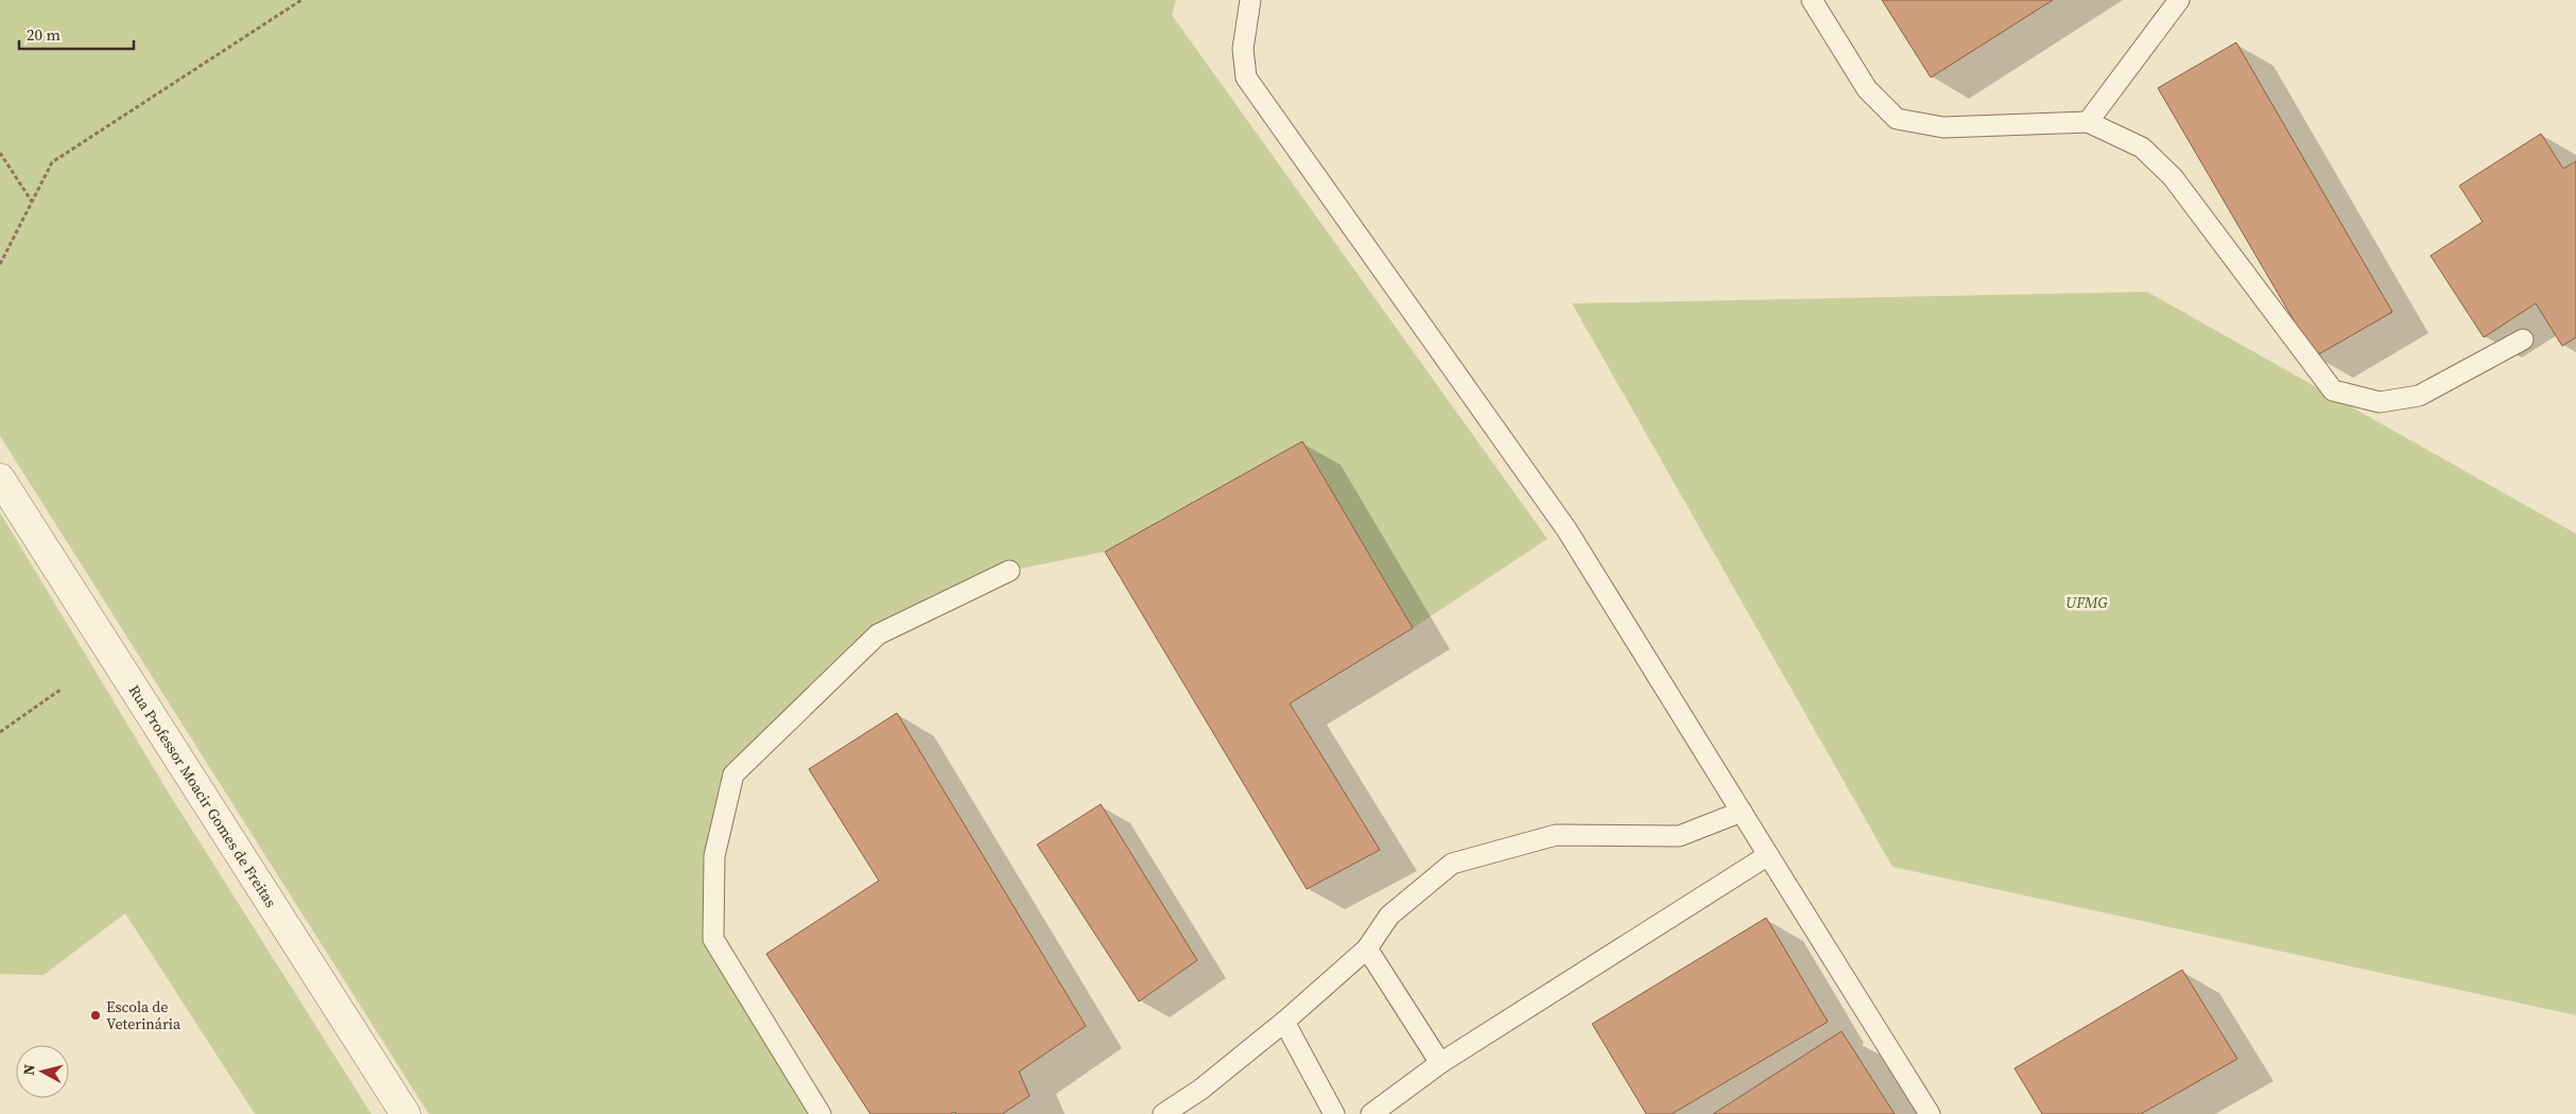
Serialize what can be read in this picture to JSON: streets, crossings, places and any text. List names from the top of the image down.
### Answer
{
  "streets": {
    "street": ["Rua Professor Moacir Gomes de Freitas"]
  },
  "parks": ["UFMG"],
  "places": ["Escola de Veterinária"],
  "scale_bar": "20 m",
  "north": "left"
}
